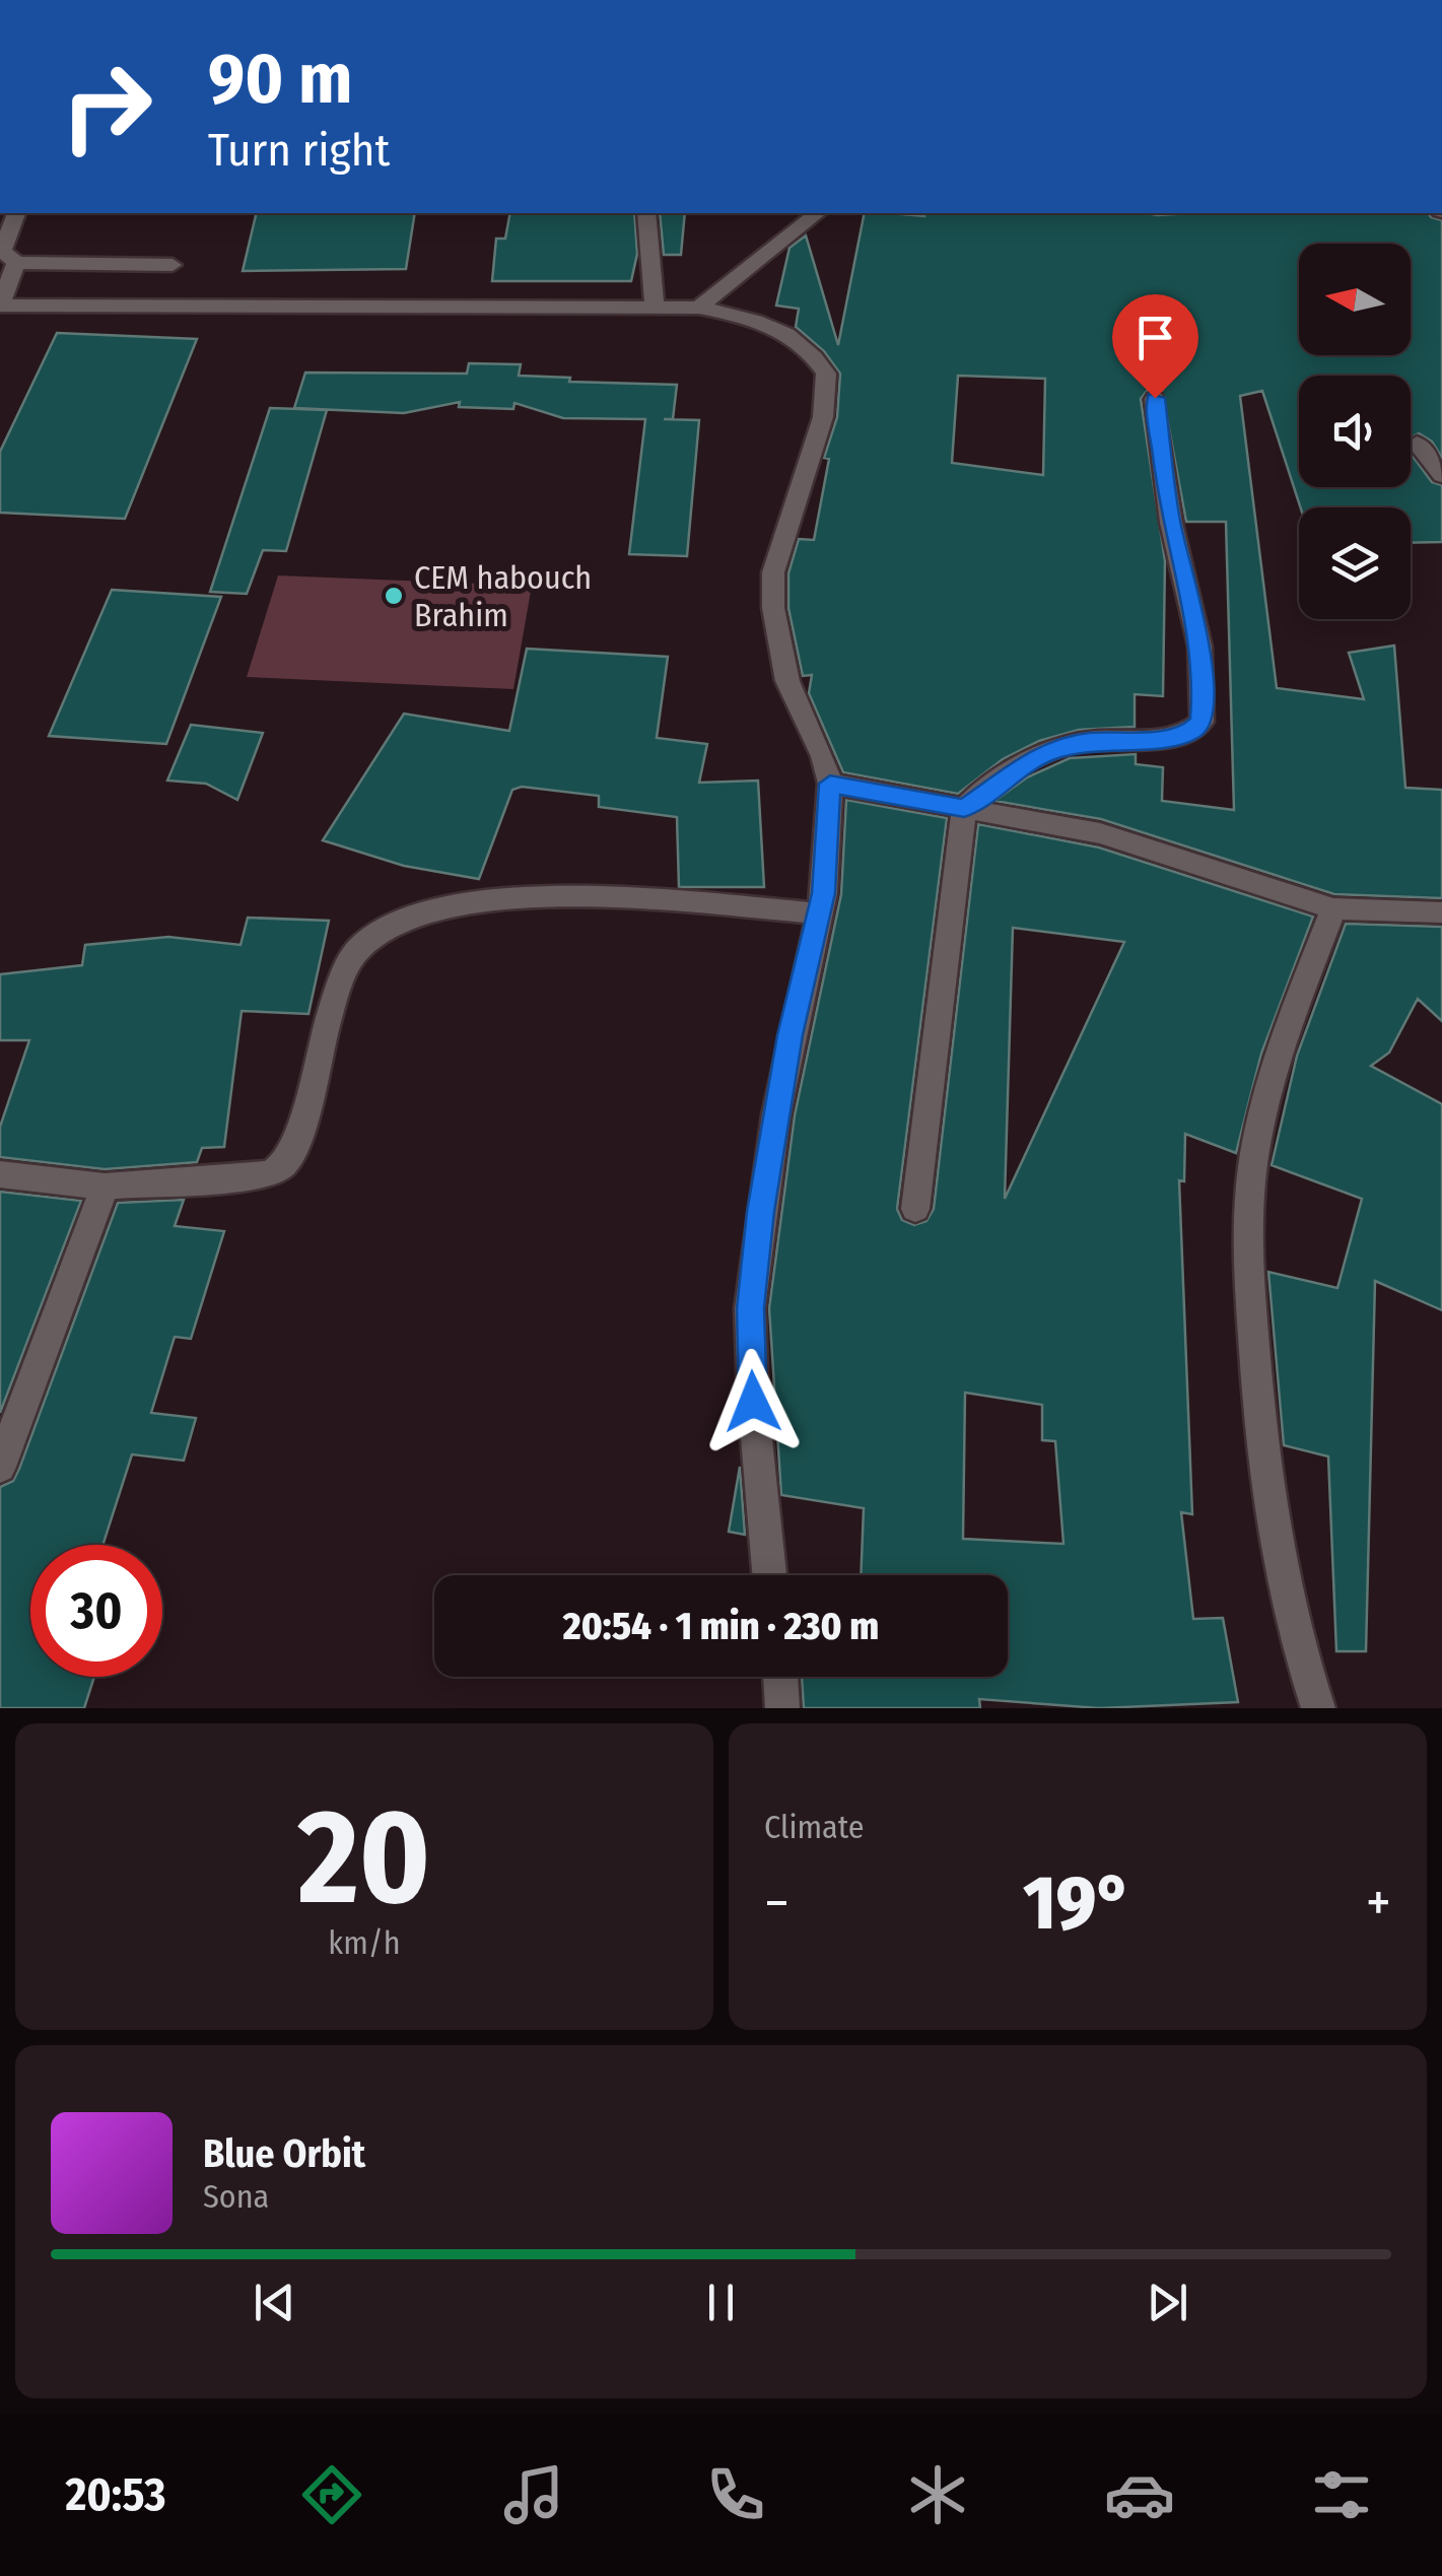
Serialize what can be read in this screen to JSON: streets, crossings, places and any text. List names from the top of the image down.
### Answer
{
  "places": ["CEM habouch Brahim"],
  "north": "left",
  "page": {
    "turn": ["90 m", "Turn right"],
    "limit": "30",
    "trip": "20:54 · 1 min · 230 m",
    "tile": [
      ["20", "km/h"],
      "Climate"
    ],
    "heat": ["−", "19°", "+"],
    "song": ["Blue Orbit", "Sona"],
    "tabs": "20:53"
  }
}
